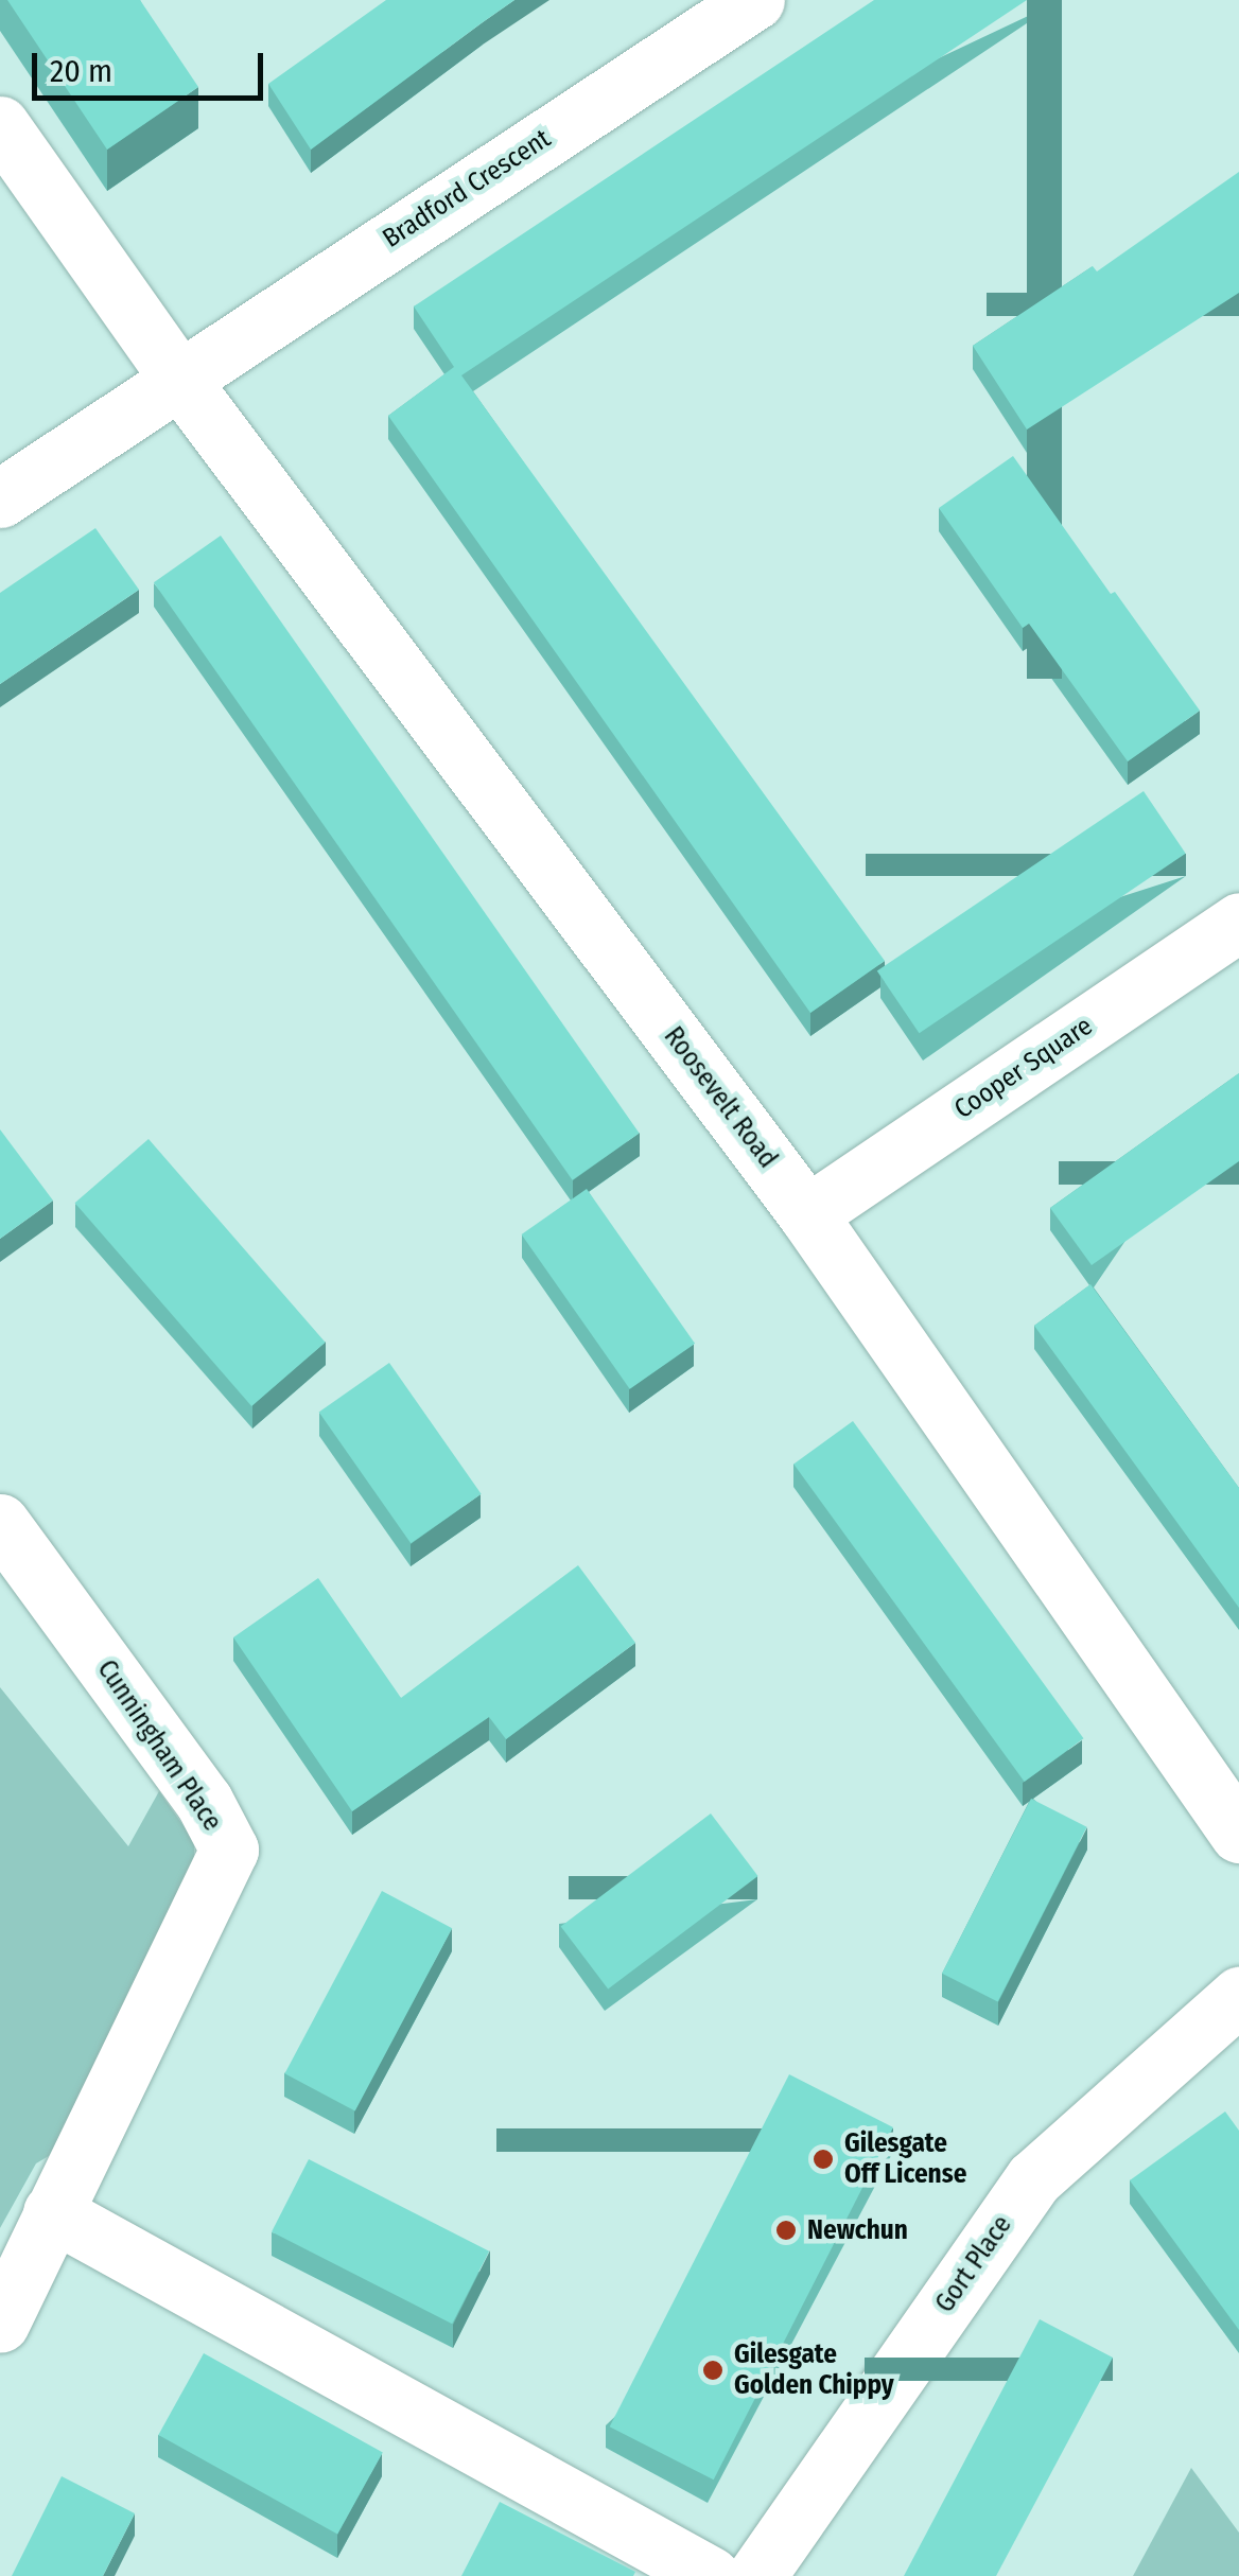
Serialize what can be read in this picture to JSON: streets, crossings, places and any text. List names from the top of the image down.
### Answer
{
  "streets": {
    "street": [
      "Bradford Crescent",
      "Cooper Square",
      "Roosevelt Road",
      "Cunningham Place",
      "Gort Place"
    ]
  },
  "crossings": [
    ["Bradford Crescent", "Roosevelt Road"],
    ["Cooper Square", "Roosevelt Road"]
  ],
  "places": ["Gilesgate Off License", "Newchun", "Gilesgate Golden Chippy"],
  "scale_bar": "20 m"
}
